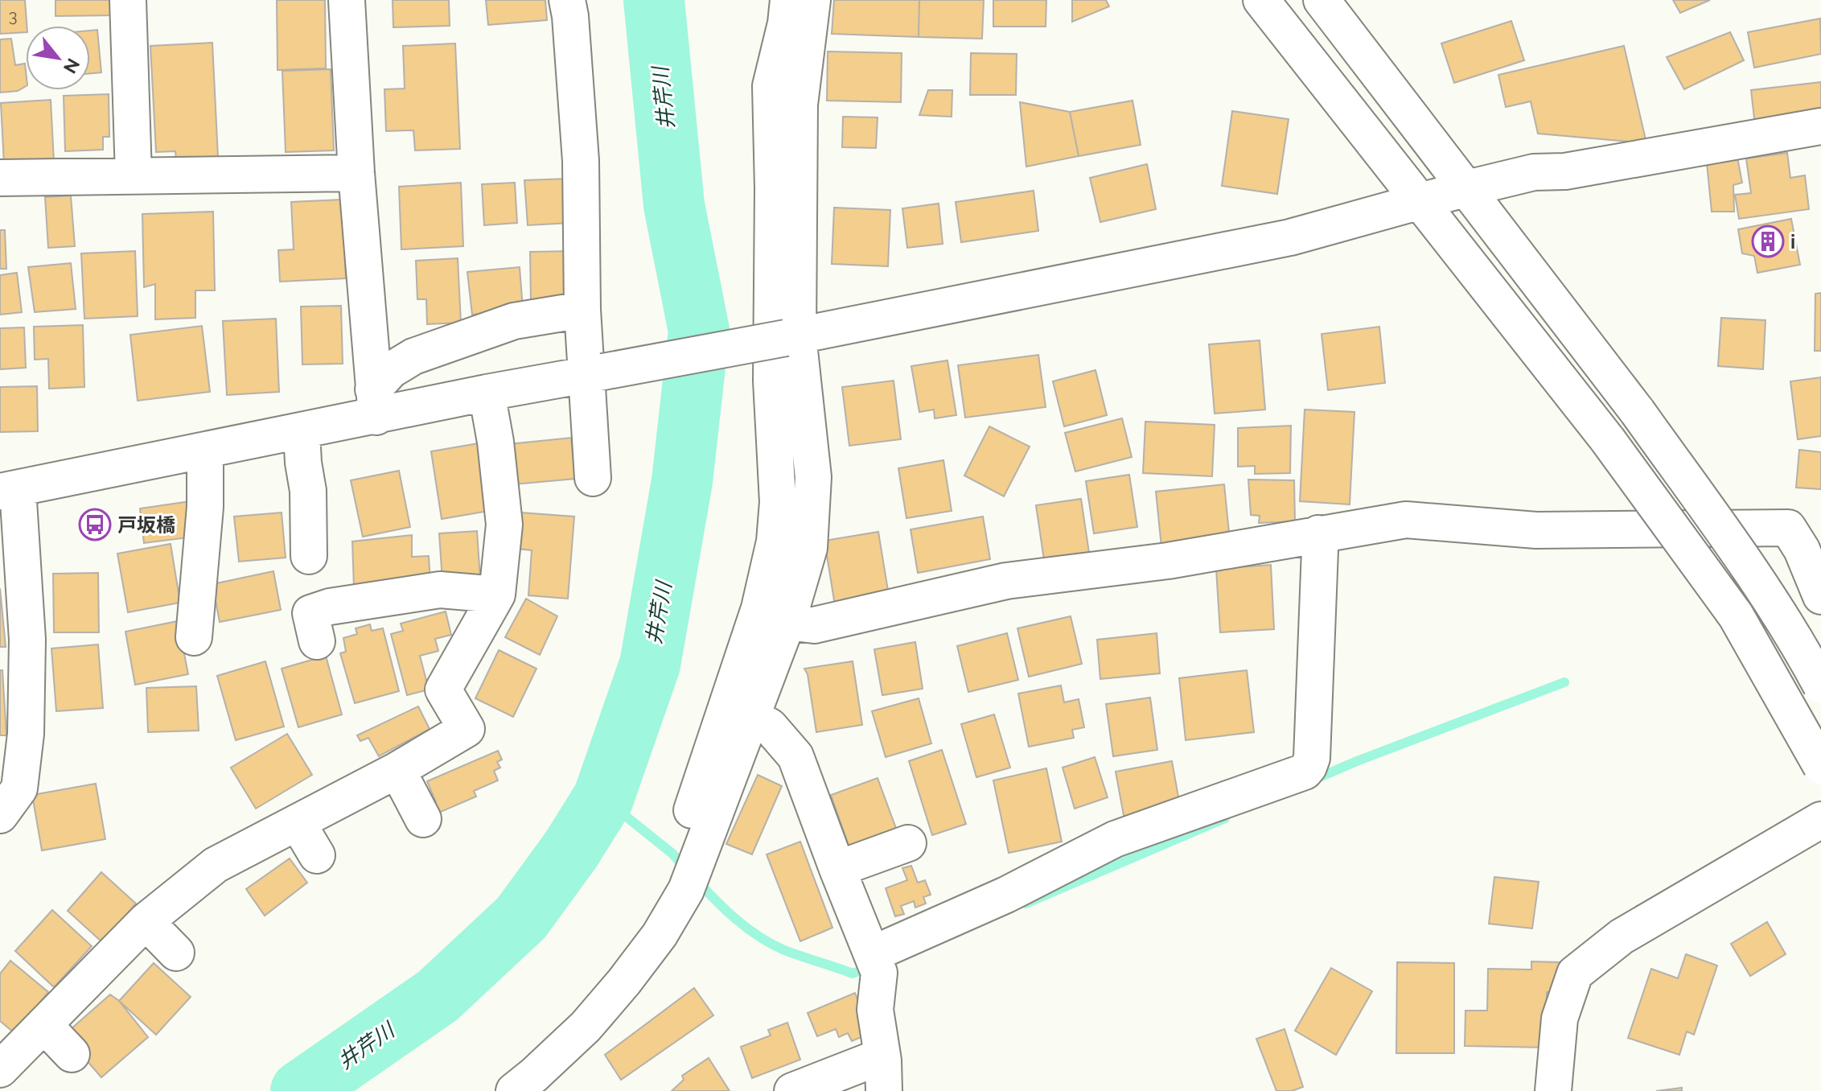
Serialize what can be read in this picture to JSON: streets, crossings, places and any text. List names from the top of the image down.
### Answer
{
  "water": ["井芹川"],
  "places": {
    "building": ["i"],
    "bus stop": ["戸坂橋"]
  },
  "house_numbers": ["3"],
  "north": "bottom right"
}
